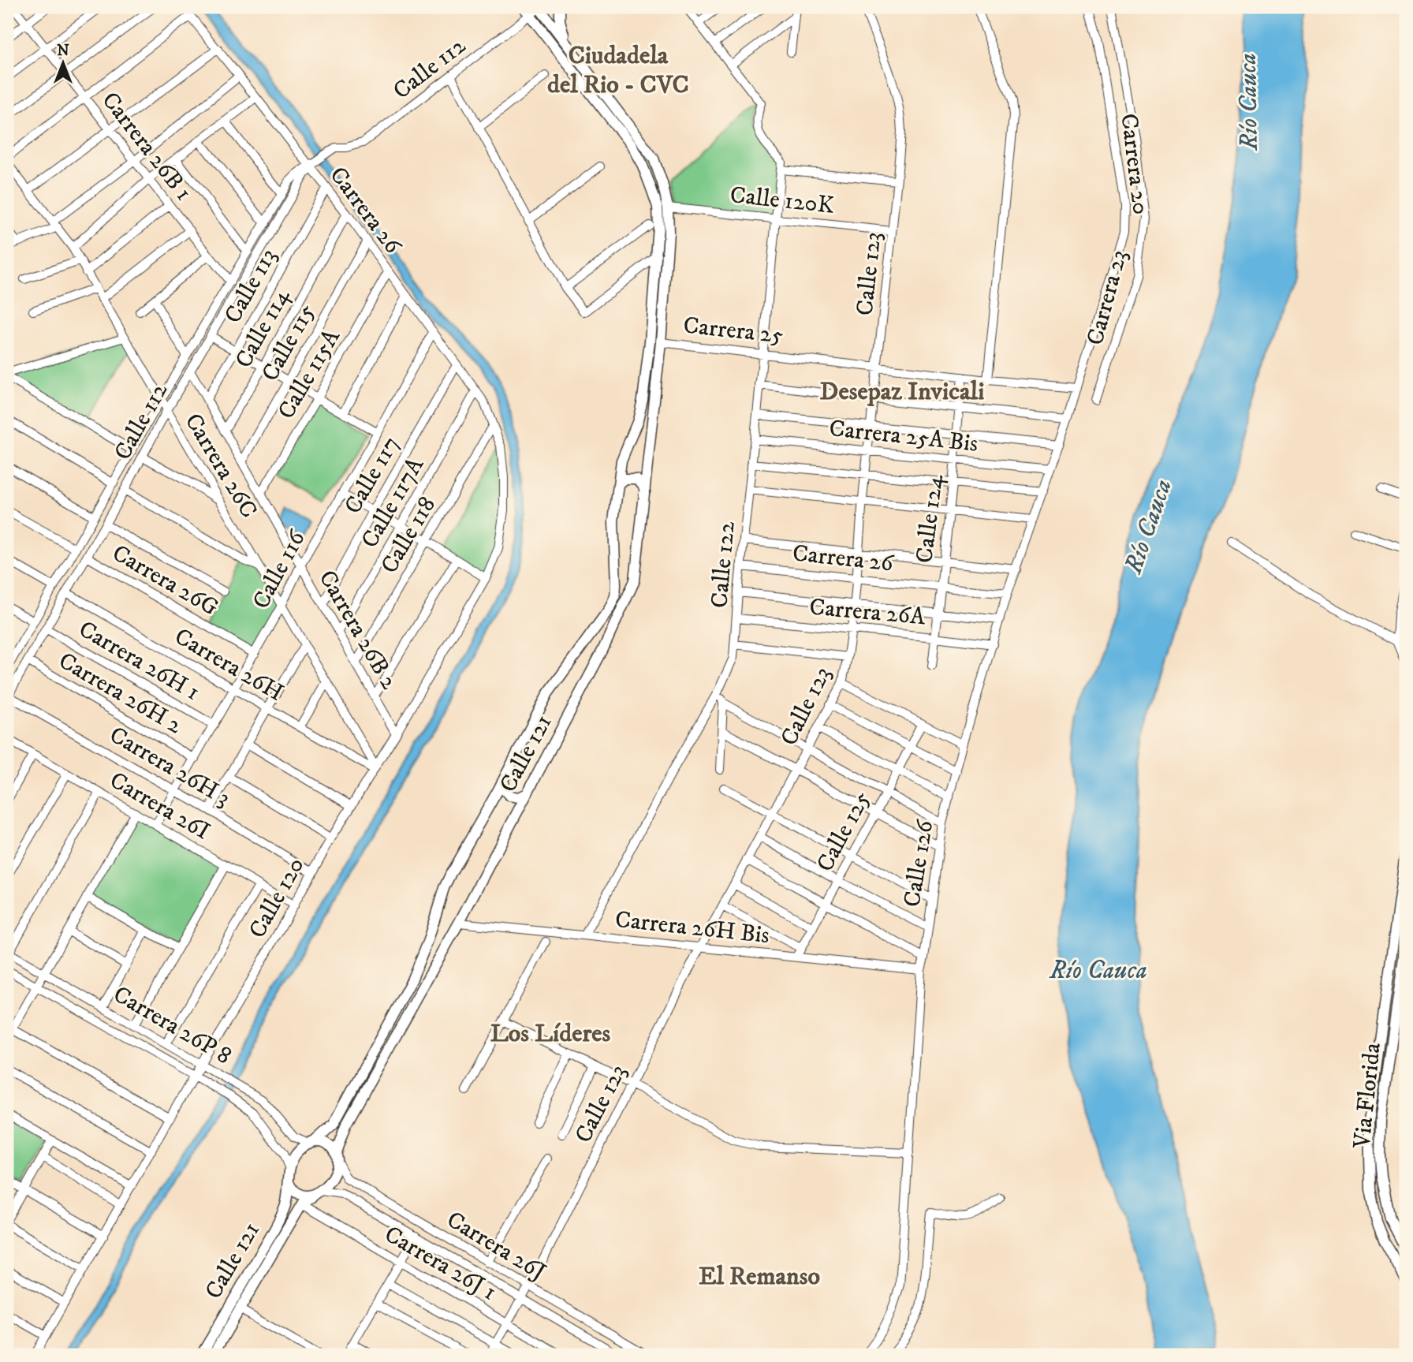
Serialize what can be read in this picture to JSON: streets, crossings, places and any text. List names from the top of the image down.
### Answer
{
  "streets": {
    "main road": ["Carrera 25", "Calle 121", "Via Florida"],
    "street": [
      "Calle 112",
      "Carrera 26B 1",
      "Carrera 20",
      "Calle 120K",
      "Carrera 26",
      "Calle 123",
      "Calle 113",
      "Carrera 23",
      "Calle 114",
      "Calle 115",
      "Calle 115A",
      "Carrera 25A Bis",
      "Carrera 26C",
      "Calle 117",
      "Calle 117A",
      "Calle 124",
      "Calle 118",
      "Calle 122",
      "Calle 116",
      "Carrera 26G",
      "Carrera 26A",
      "Carrera 26B 2",
      "Carrera 26H 1",
      "Carrera 26H",
      "Carrera 26H 2",
      "Carrera 26H 3",
      "Carrera 26I",
      "Calle 125",
      "Calle 126",
      "Calle 120",
      "Carrera 26H Bis",
      "Carrera 26P 8",
      "Carrera 26J",
      "Carrera 26J 1"
    ]
  },
  "crossings": [
    ["Calle 112", "Carrera 26B 1"],
    ["Calle 112", "Carrera 26"],
    ["Calle 112", "Carrera 25"],
    ["Calle 112", "Carrera 26C"],
    ["Calle 112", "Carrera 26G"],
    ["Calle 112", "Carrera 26B 2"],
    ["Calle 112", "Carrera 26H 1"],
    ["Calle 112", "Carrera 26H"],
    ["Calle 112", "Carrera 26H 2"],
    ["Calle 112", "Carrera 26H 3"],
    ["Carrera 20", "Carrera 25"],
    ["Carrera 20", "Calle 126"],
    ["Calle 120K", "Calle 123"],
    ["Calle 120K", "Carrera 25"],
    ["Calle 120K", "Calle 122"],
    ["Carrera 26", "Calle 123"],
    ["Carrera 26", "Calle 113"],
    ["Carrera 26", "Calle 114"],
    ["Carrera 26", "Calle 115"],
    ["Carrera 26", "Calle 115A"],
    ["Carrera 26", "Calle 117"],
    ["Carrera 26", "Calle 117A"],
    ["Carrera 26", "Calle 124"],
    ["Carrera 26", "Calle 118"],
    ["Carrera 26", "Calle 122"],
    ["Carrera 26", "Calle 116"],
    ["Carrera 26", "Calle 126"],
    ["Carrera 26", "Calle 120"],
    ["Calle 123", "Carrera 25"],
    ["Calle 123", "Carrera 25A Bis"],
    ["Calle 123", "Carrera 26A"],
    ["Calle 123", "Carrera 26H Bis"],
    ["Calle 123", "Carrera 26J"],
    ["Calle 123", "Carrera 26J 1"],
    ["Calle 113", "Carrera 26B 2"],
    ["Calle 114", "Carrera 26B 2"],
    ["Carrera 25", "Calle 124"],
    ["Carrera 25", "Calle 122"],
    ["Carrera 25", "Calle 121"],
    ["Carrera 25", "Calle 126"],
    ["Calle 115", "Carrera 26B 2"],
    ["Calle 115A", "Carrera 26B 2"],
    ["Carrera 25A Bis", "Calle 124"],
    ["Carrera 25A Bis", "Calle 122"],
    ["Carrera 25A Bis", "Calle 126"],
    ["Carrera 26C", "Calle 116"],
    ["Carrera 26C", "Carrera 26H"],
    ["Carrera 26C", "Calle 120"],
    ["Calle 117", "Carrera 26B 2"],
    ["Calle 117A", "Carrera 26B 2"],
    ["Calle 124", "Carrera 26A"],
    ["Calle 118", "Carrera 26B 2"],
    ["Calle 122", "Carrera 26A"],
    ["Calle 122", "Carrera 26H Bis"],
    ["Calle 116", "Carrera 26G"],
    ["Calle 116", "Carrera 26B 2"],
    ["Calle 116", "Carrera 26H 1"],
    ["Calle 116", "Carrera 26H"],
    ["Calle 116", "Carrera 26H 2"],
    ["Calle 116", "Carrera 26H 3"],
    ["Calle 116", "Carrera 26I"],
    ["Carrera 26A", "Calle 126"],
    ["Carrera 26B 2", "Calle 120"],
    ["Carrera 26H", "Calle 120"],
    ["Calle 121", "Carrera 26H Bis"],
    ["Calle 121", "Carrera 26P 8"],
    ["Calle 121", "Carrera 26J"],
    ["Calle 121", "Carrera 26J 1"],
    ["Carrera 26H 3", "Calle 120"],
    ["Carrera 26I", "Calle 120"],
    ["Calle 125", "Carrera 26H Bis"],
    ["Calle 126", "Carrera 26H Bis"],
    ["Calle 120", "Carrera 26P 8"],
    ["Carrera 26P 8", "Carrera 26J"]
  ],
  "districts": [
    "Ciudadela del Rio - CVC",
    "Desepaz Invicali",
    "Los Líderes",
    "El Remanso"
  ],
  "water": ["Río Cauca"],
  "north": "top"
}
